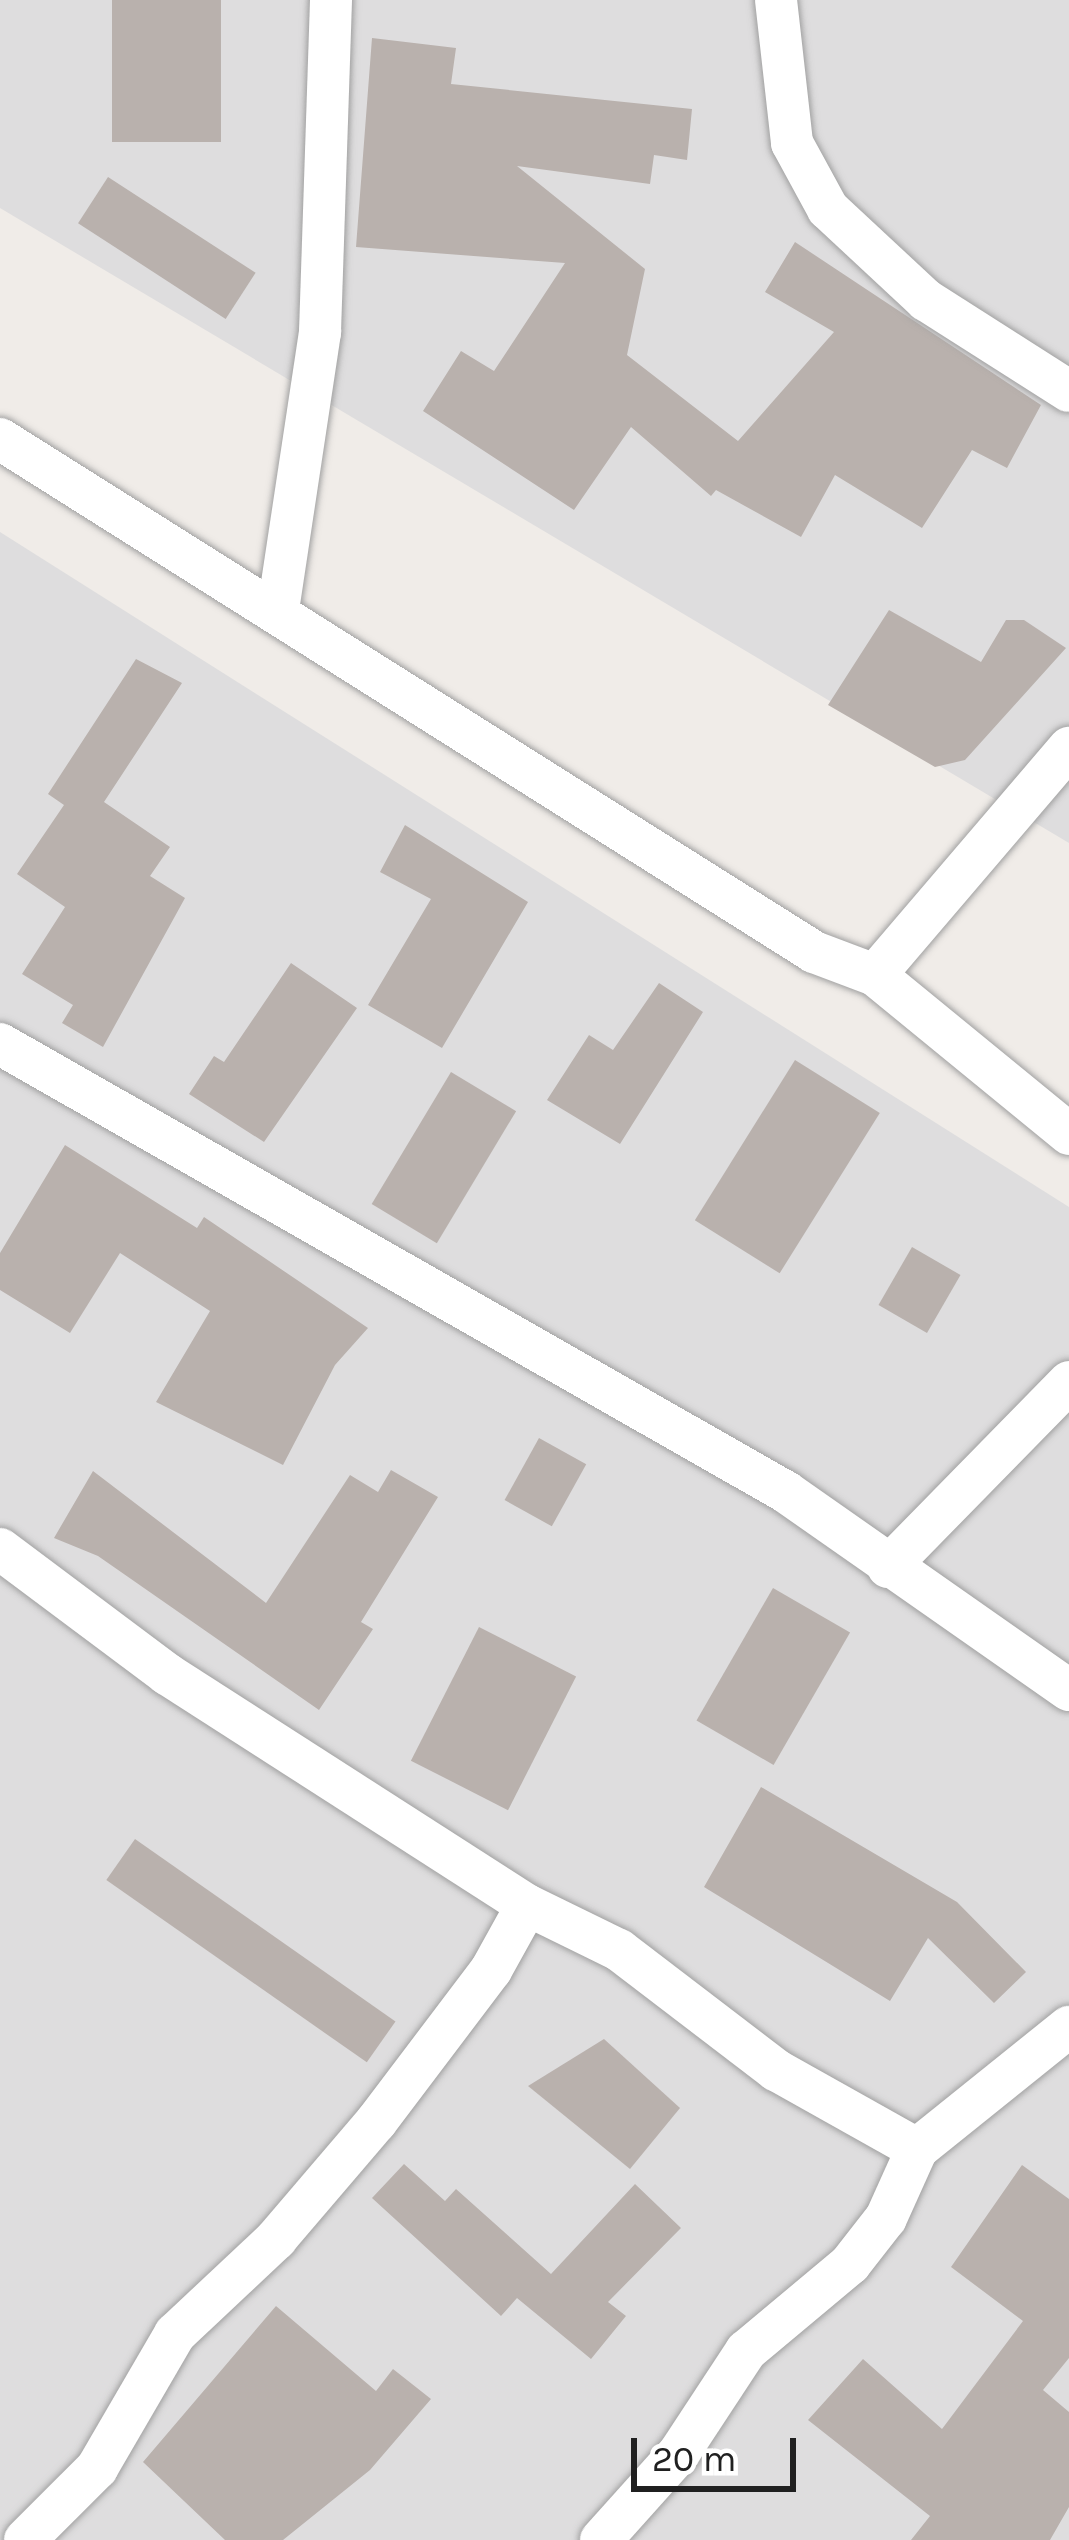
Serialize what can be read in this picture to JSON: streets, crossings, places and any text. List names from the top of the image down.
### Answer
{
  "scale_bar": "20 m"
}
